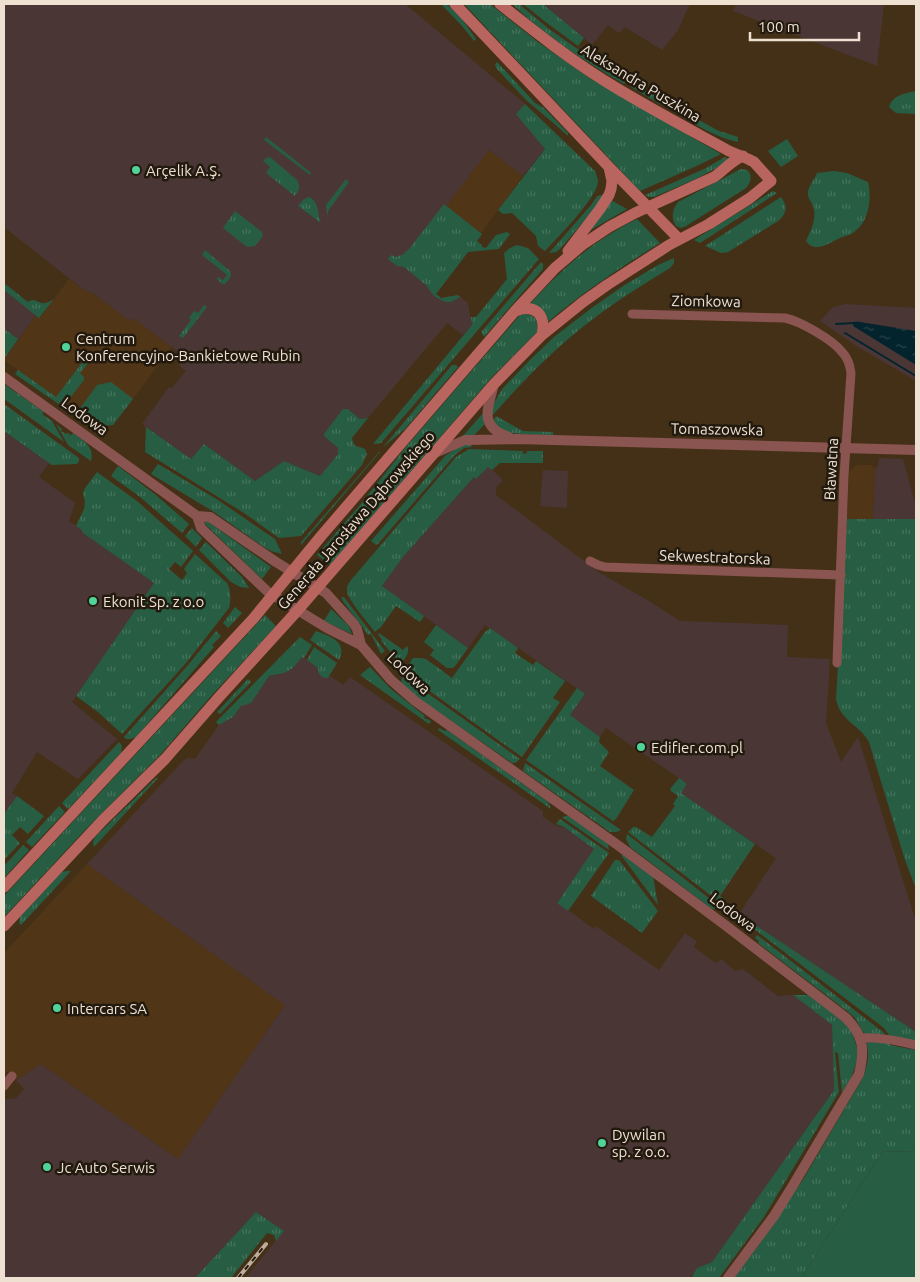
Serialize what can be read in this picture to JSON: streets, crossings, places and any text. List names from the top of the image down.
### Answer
{
  "streets": {
    "main road": ["Aleksandra Puszkina", "Generała Jarosława Dąbrowskiego"],
    "street": [
      "Ziomkowa",
      "Lodowa",
      "Tomaszowska",
      "Bławatna",
      "Sekwestratorska"
    ]
  },
  "crossings": [
    ["Aleksandra Puszkina", "Generała Jarosława Dąbrowskiego"],
    ["Ziomkowa", "Bławatna"],
    ["Lodowa", "Generała Jarosława Dąbrowskiego"],
    ["Tomaszowska", "Bławatna"],
    ["Tomaszowska", "Generała Jarosława Dąbrowskiego"],
    ["Bławatna", "Sekwestratorska"]
  ],
  "places": [
    "Arçelik A.Ş.",
    "Centrum Konferencyjno-Bankietowe Rubin",
    "Ekonit Sp. z o.o",
    "Edifier.com.pl",
    "Intercars SA",
    "Dywilan sp. z o.o.",
    "Jc Auto Serwis"
  ],
  "scale_bar": "100 m"
}
